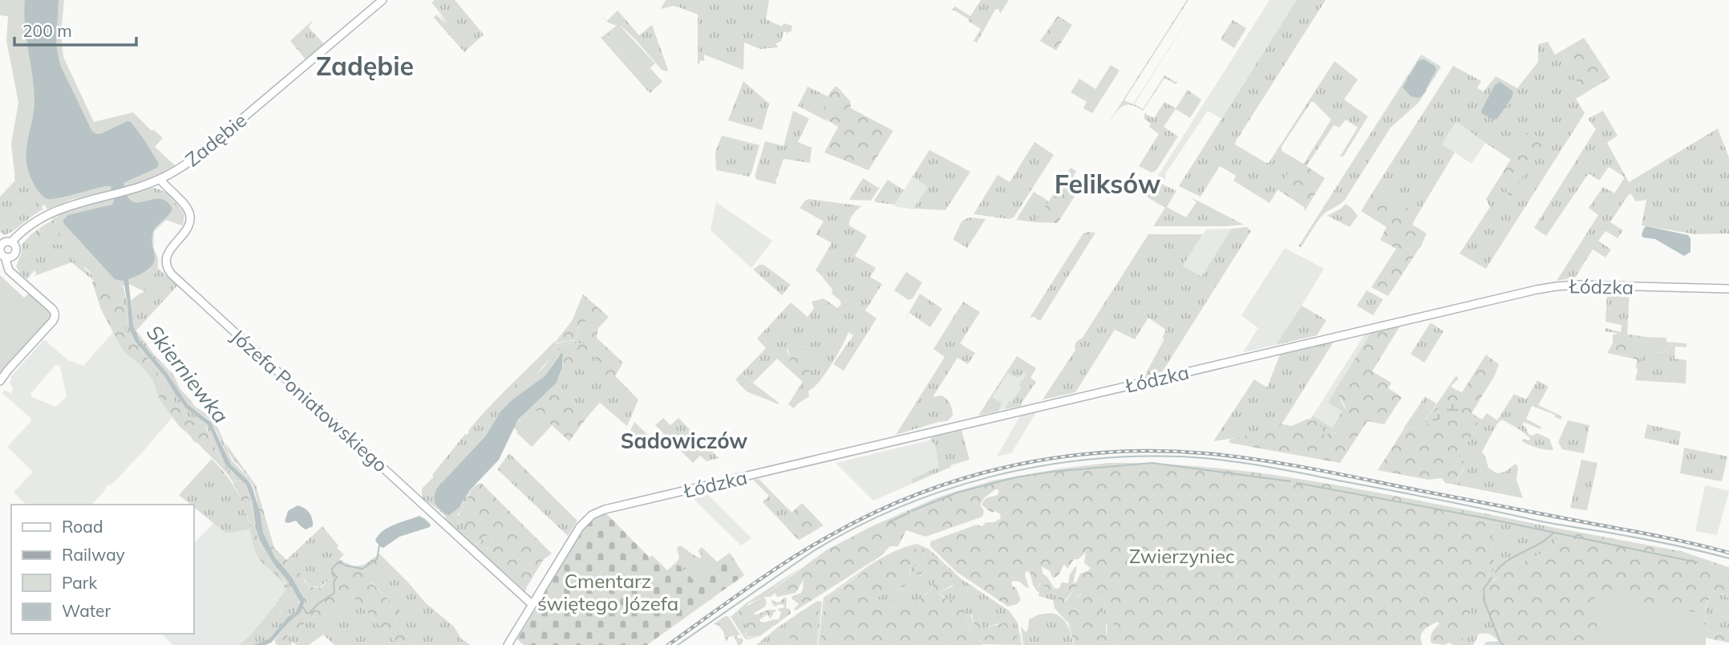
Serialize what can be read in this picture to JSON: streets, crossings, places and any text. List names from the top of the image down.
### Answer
{
  "streets": {
    "main road": ["Zadębie", "Łódzka", "Józefa Poniatowskiego"]
  },
  "crossings": [
    ["Zadębie", "Józefa Poniatowskiego"],
    ["Łódzka", "Józefa Poniatowskiego"]
  ],
  "districts": ["Zadębie", "Feliksów", "Sadowiczów"],
  "water": ["Skierniewka"],
  "parks": ["Zwierzyniec", "Cmentarz świętego Józefa"],
  "legend": [
    "Road",
    "Railway",
    "Park",
    "Water"
  ],
  "scale_bar": "200 m"
}
